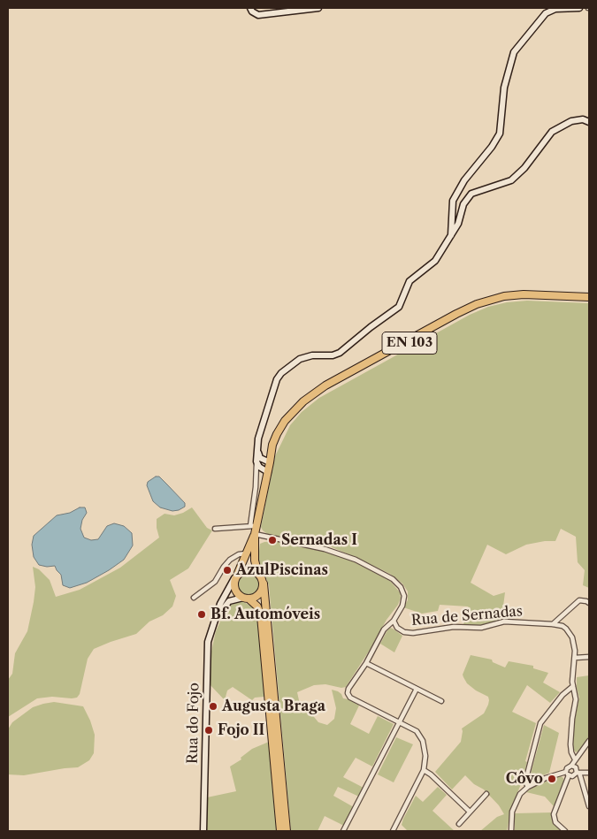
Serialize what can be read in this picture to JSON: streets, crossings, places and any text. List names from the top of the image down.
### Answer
{
  "streets": {
    "main road": ["EN 103", "Rua do Fojo"],
    "street": ["Rua de Sernadas"]
  },
  "crossings": [
    ["EN 103", "Rua de Sernadas"],
    ["EN 103", "Rua do Fojo"]
  ],
  "places": [
    "Sernadas I",
    "AzulPiscinas",
    "Bf. Automóveis",
    "Augusta Braga",
    "Fojo II",
    "Côvo"
  ]
}
